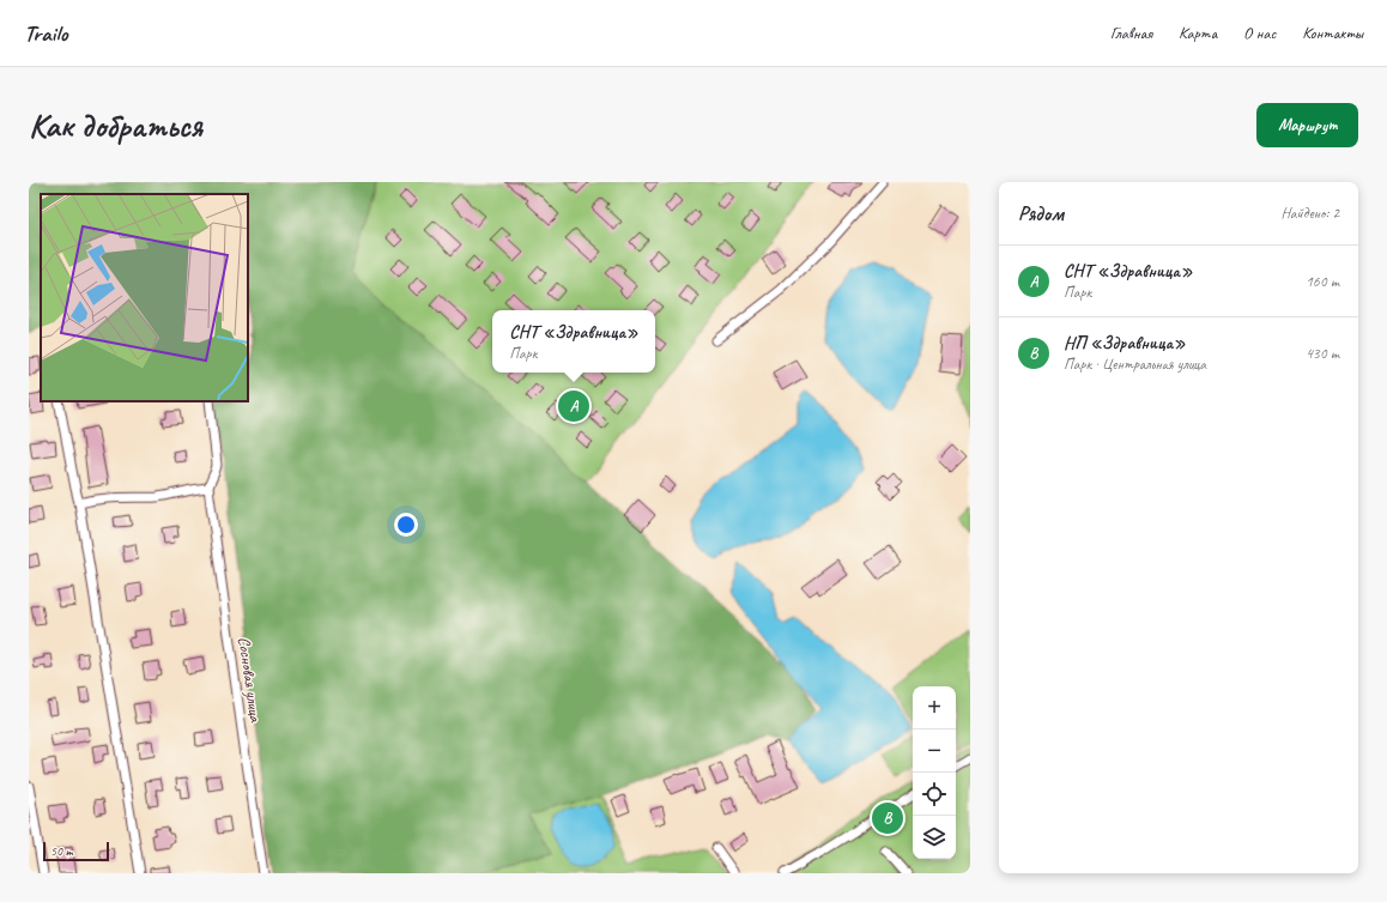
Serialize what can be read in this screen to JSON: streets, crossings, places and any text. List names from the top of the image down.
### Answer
{
  "streets": {
    "street": ["Сосновая улица"]
  },
  "scale_bar": "50 m",
  "page": {
    "header": "Trailo",
    "nav": [
      "Главная",
      "Карта",
      "О нас",
      "Контакты"
    ],
    "buttons": "Маршрут",
    "title": "Как добраться",
    "heading": ["Рядом", "Найдено: 2"],
    "list": [
      {
        "mark": "A",
        "name": "СНТ «Здравница»",
        "note": "Парк",
        "value": "160 m"
      },
      {
        "mark": "B",
        "name": "НП «Здравница»",
        "note": "Парк · Центральная улица",
        "value": "430 m"
      }
    ],
    "popup": ["СНТ «Здравница»", "Парк"],
    "pins": ["A", "B"],
    "map_buttons": ["+", "−"],
    "scale": "50 m"
  }
}
